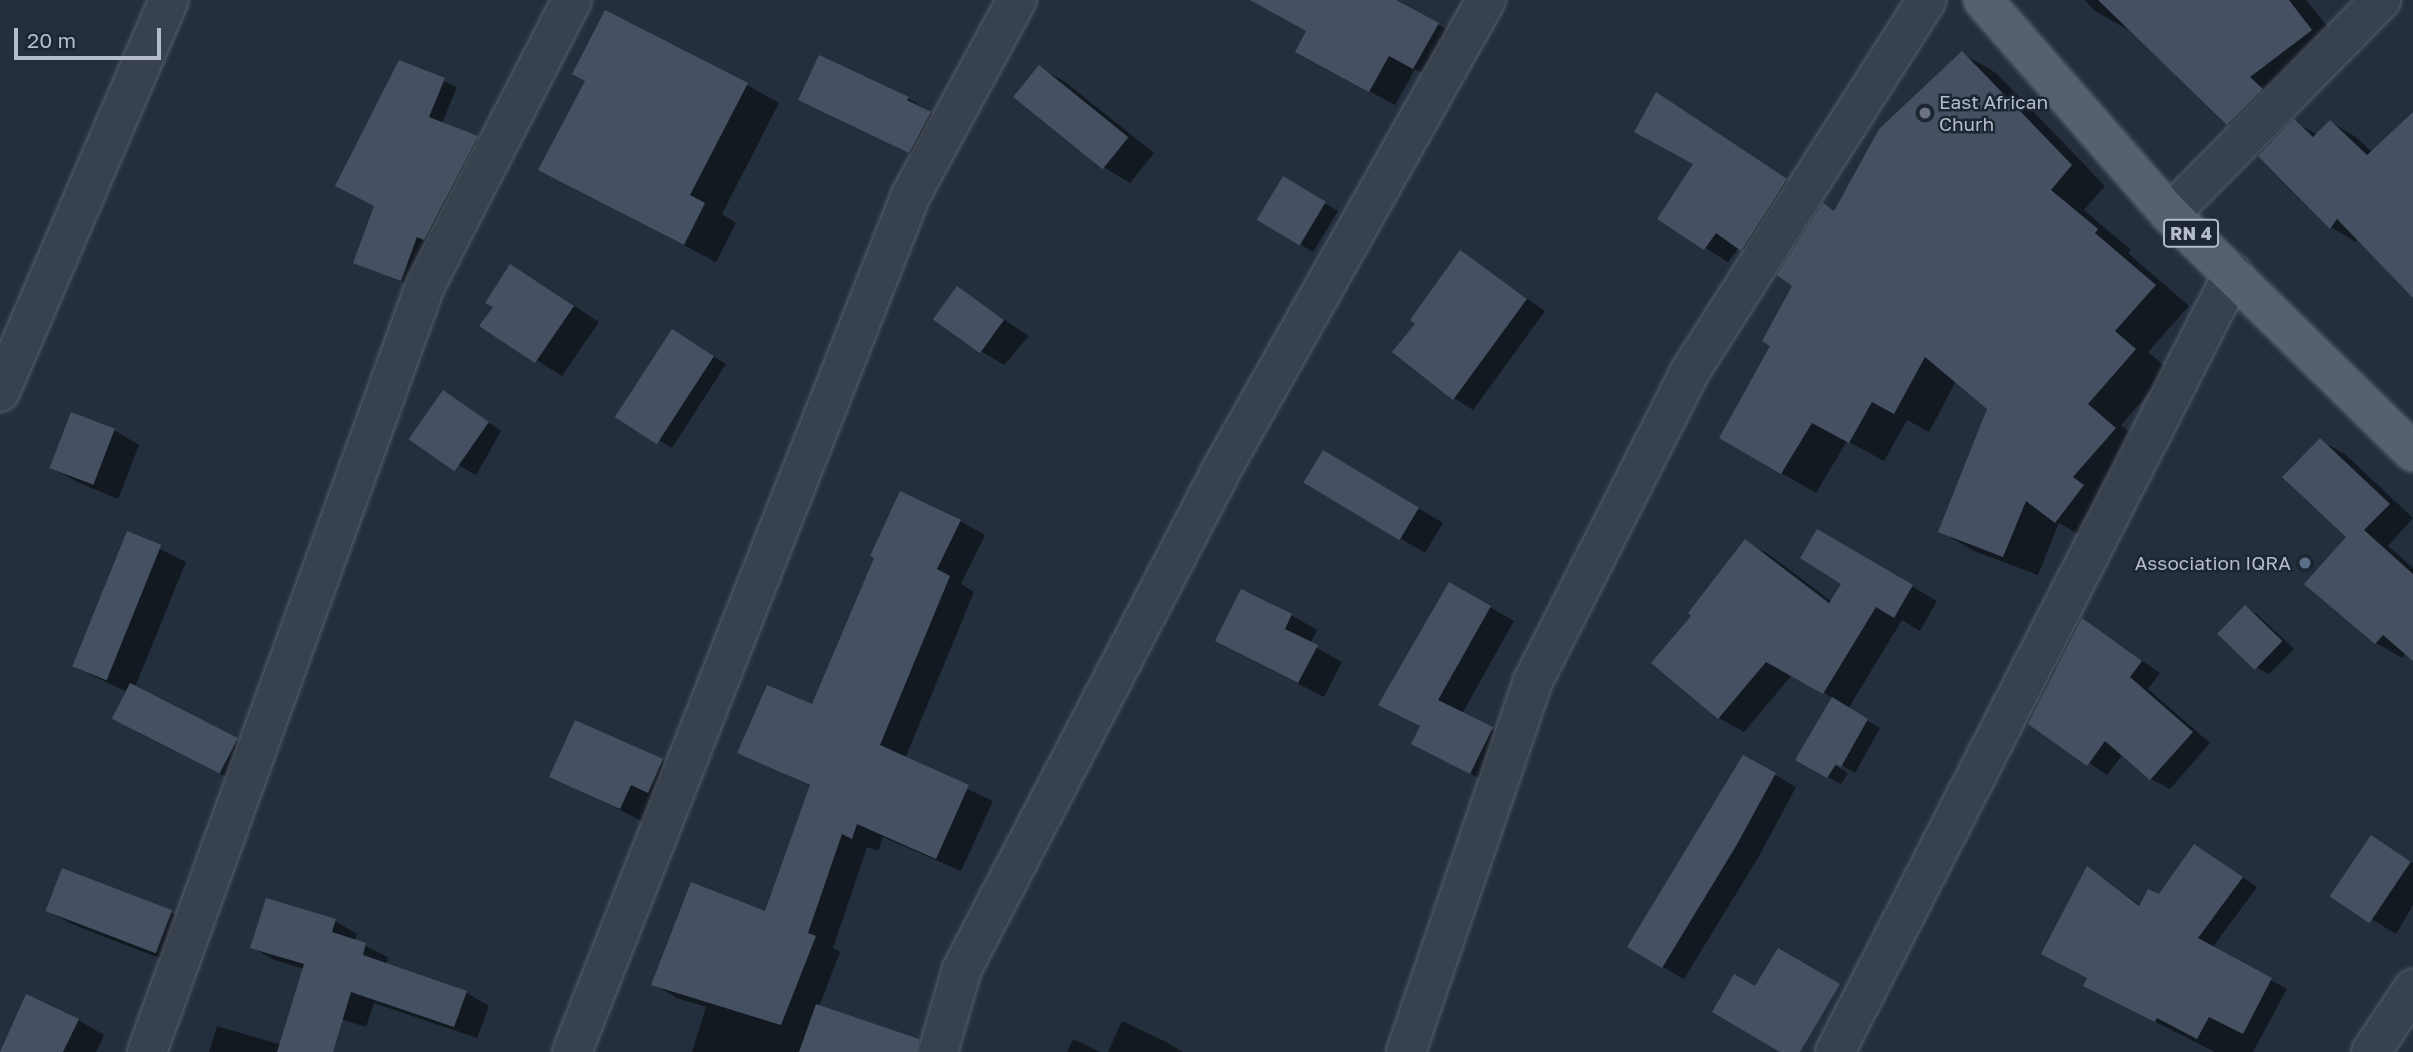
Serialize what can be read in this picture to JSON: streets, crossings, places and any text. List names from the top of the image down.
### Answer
{
  "streets": {
    "main road": ["RN 4"]
  },
  "places": ["East African Churh", "Association IQRA"],
  "scale_bar": "20 m"
}
